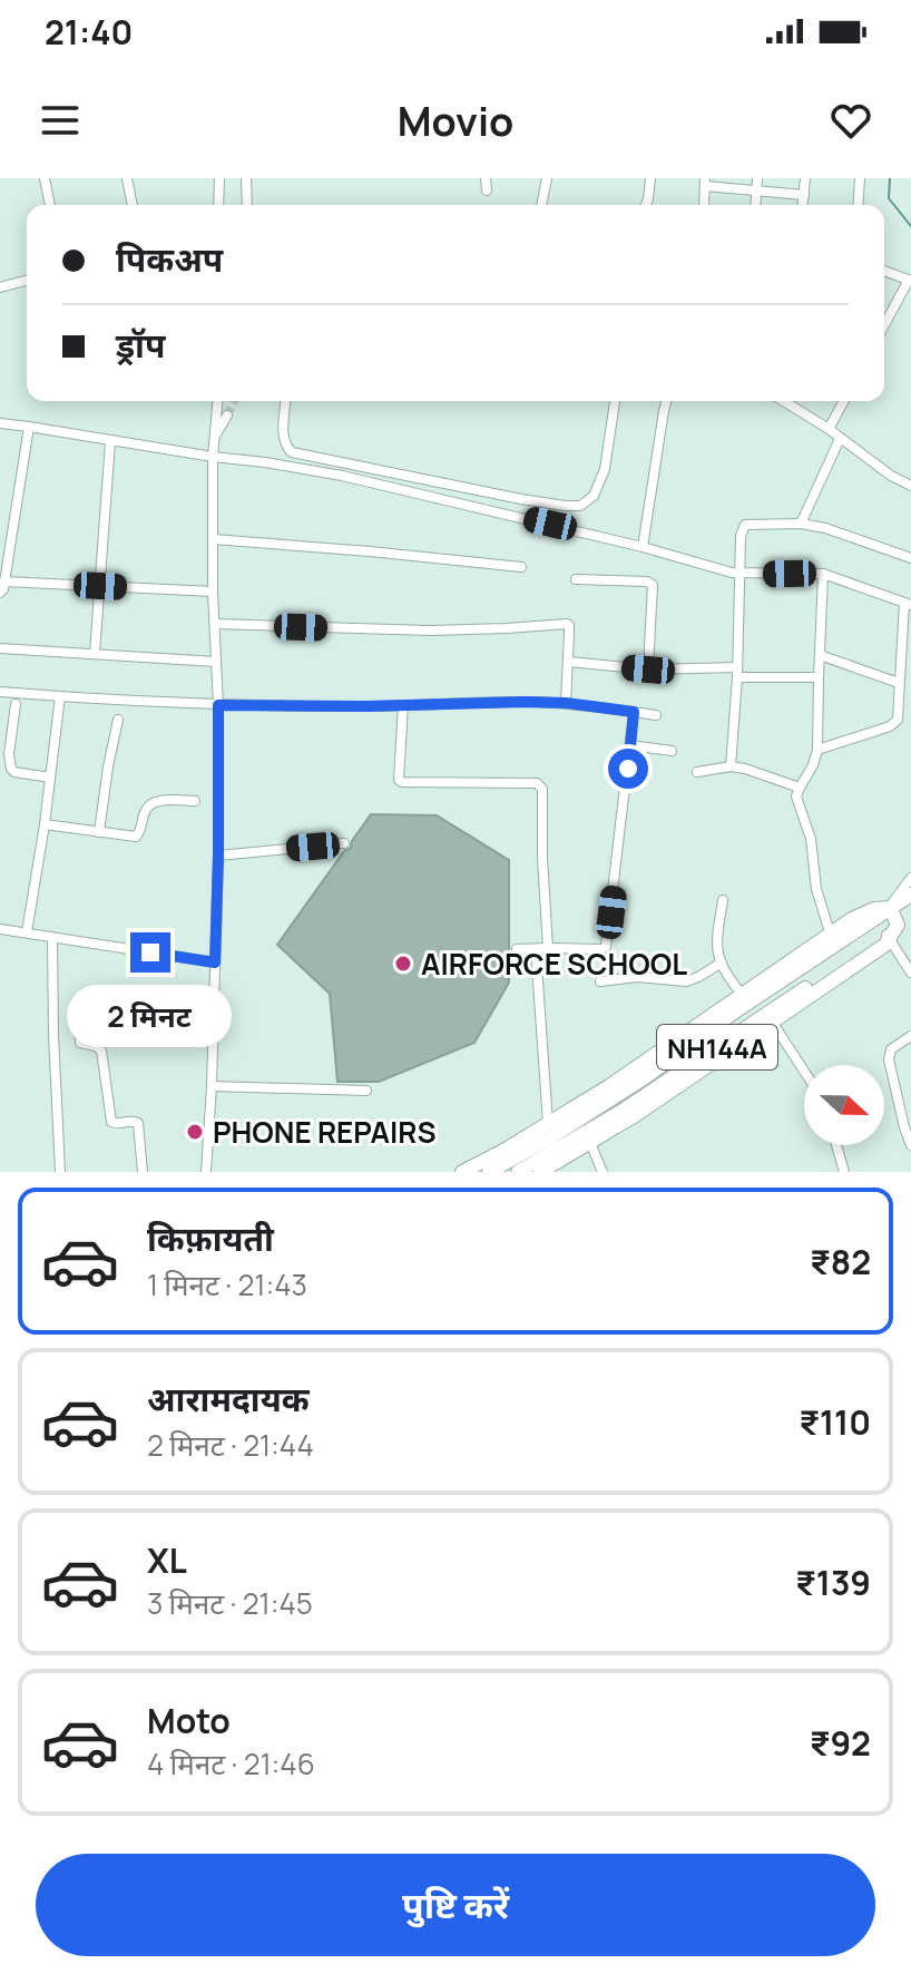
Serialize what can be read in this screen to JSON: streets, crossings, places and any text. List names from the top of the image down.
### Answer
{
  "streets": {
    "highway": ["NH144A"]
  },
  "places": ["AIRFORCE SCHOOL", "PHONE REPAIRS"],
  "north": "right",
  "page": {
    "status": "21:40",
    "header": "Movio",
    "banner": ["पिकअप", "ड्रॉप"],
    "bubble": "2 मिनट",
    "list": [
      {
        "name": "किफ़ायती",
        "note": "1 मिनट · 21:43",
        "value": "₹82"
      },
      {
        "name": "आरामदायक",
        "note": "2 मिनट · 21:44",
        "value": "₹110"
      },
      {
        "name": "XL",
        "note": "3 मिनट · 21:45",
        "value": "₹139"
      },
      {
        "name": "Moto",
        "note": "4 मिनट · 21:46",
        "value": "₹92"
      }
    ],
    "buttons": "पुष्टि करें"
  }
}
